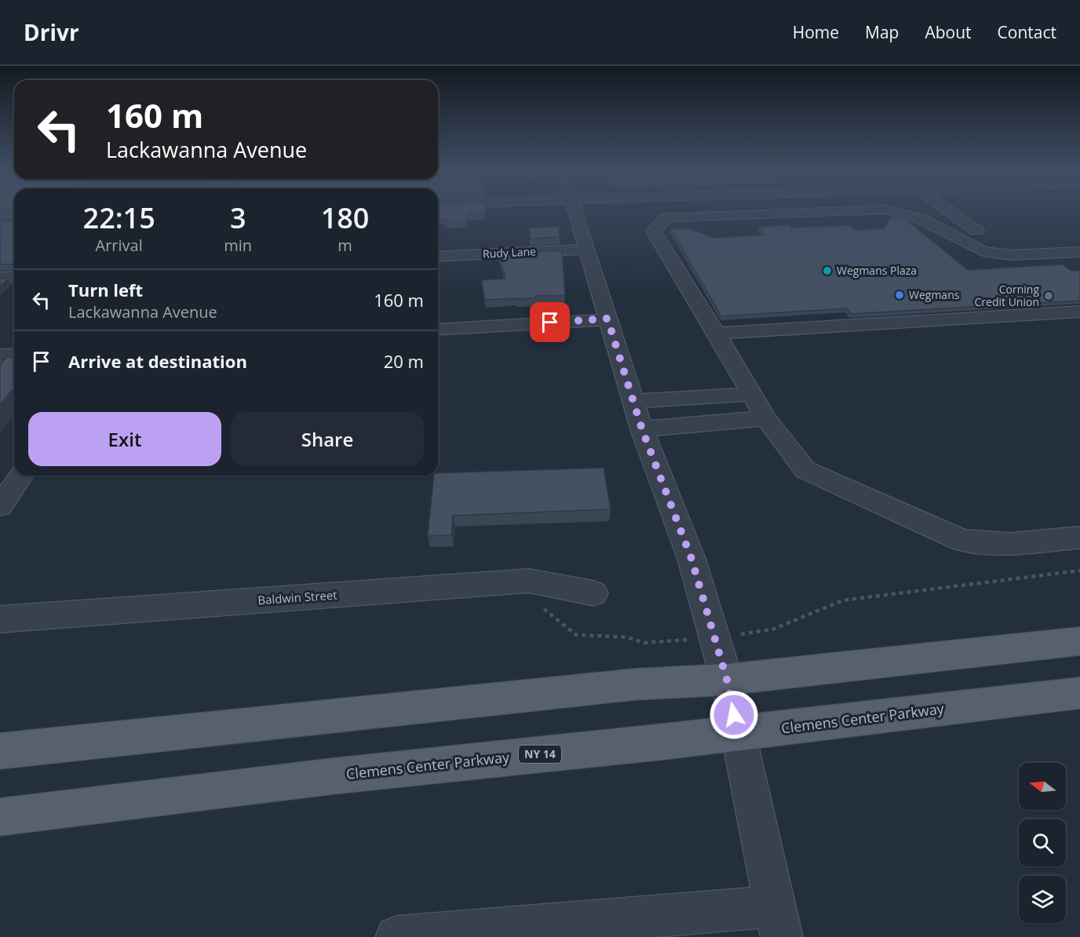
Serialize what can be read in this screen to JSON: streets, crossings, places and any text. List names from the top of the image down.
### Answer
{
  "streets": {
    "main road": ["Clemens Center Parkway", "NY 14"],
    "street": ["Rudy Lane", "Baldwin Street"]
  },
  "places": ["Wegmans Plaza", "Wegmans", "Corning Credit Union"],
  "north": "left",
  "page": {
    "header": "Drivr",
    "nav": [
      "Home",
      "Map",
      "About",
      "Contact"
    ],
    "turn": ["160 m", "Lackawanna Avenue"],
    "eta": [
      "22:15",
      "Arrival",
      "3",
      "min",
      "180",
      "m"
    ],
    "list": [
      {
        "name": "Turn left",
        "note": "Lackawanna Avenue",
        "value": "160 m"
      },
      {
        "name": "Arrive at destination",
        "value": "20 m"
      }
    ],
    "buttons": ["Exit", "Share"]
  }
}
